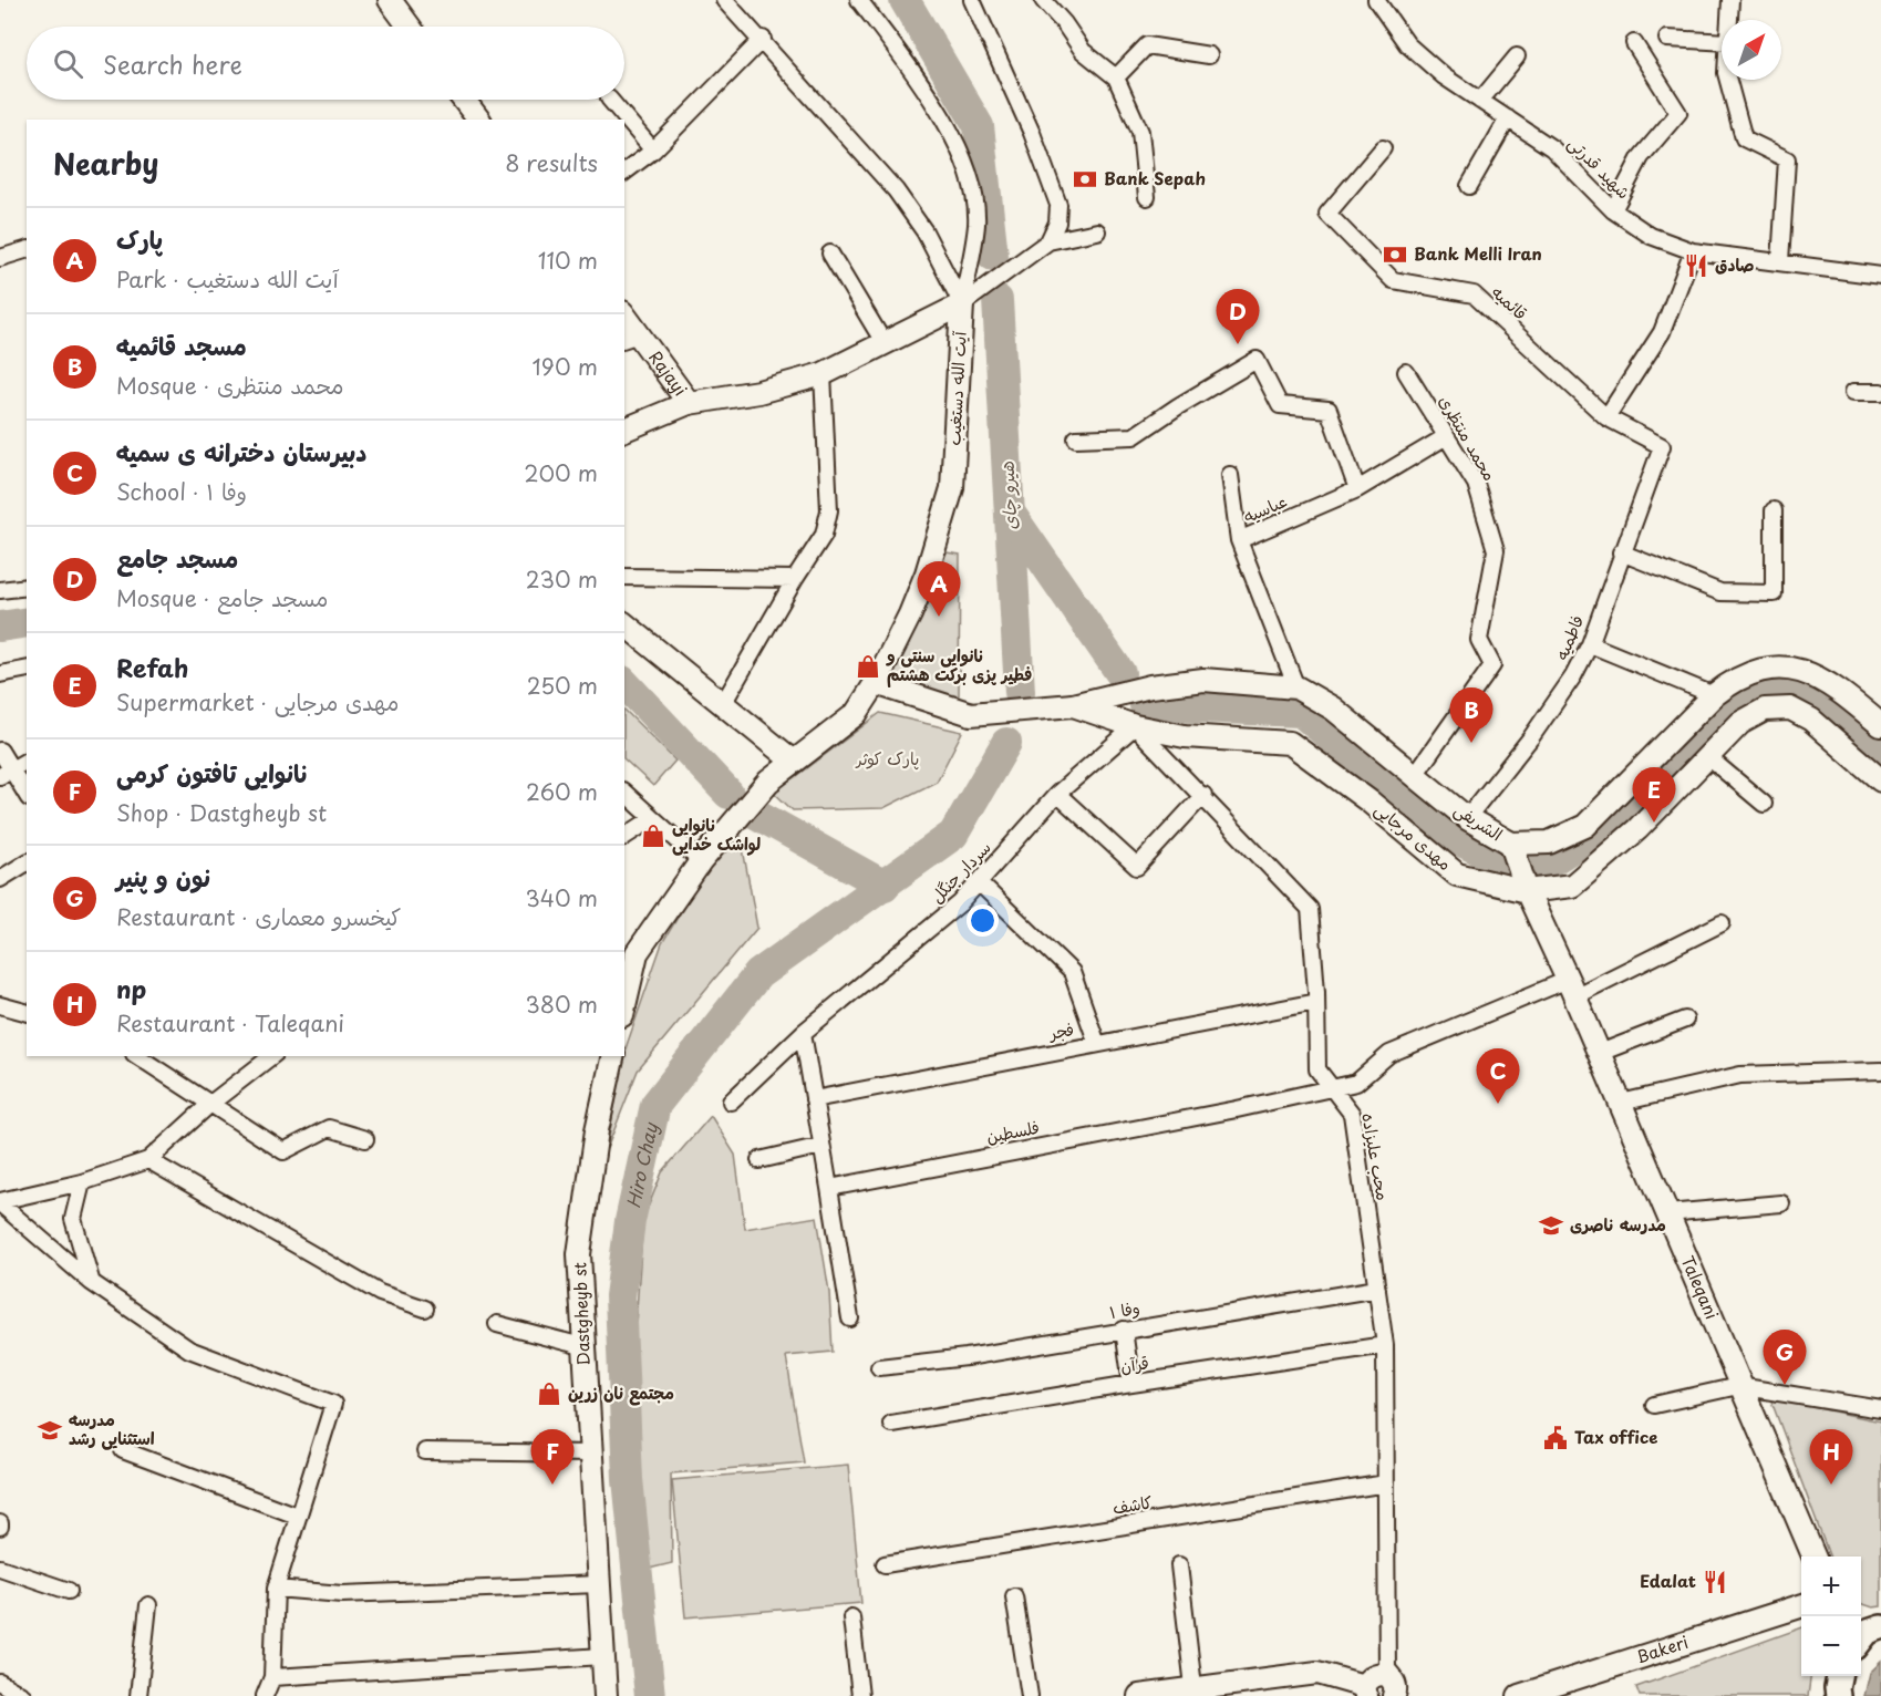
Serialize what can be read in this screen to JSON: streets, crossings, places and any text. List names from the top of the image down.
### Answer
{
  "streets": {
    "main road": [
      "Rajayi",
      "آیت الله دستغیب",
      "الشریفی",
      "مهدی مرجایی",
      "Taleqani",
      "Dastgheyb st",
      "Bakeri"
    ],
    "street": [
      "شهید قدرتی",
      "قائمیه",
      "محمد منتظری",
      "عباسیه",
      "فاطمیه",
      "سردار جنگل",
      "فجر",
      "فلسطین",
      "محب علیزاده",
      "وفا ۱",
      "قرآن",
      "کاشف"
    ]
  },
  "crossings": [
    ["قائمیه", "فاطمیه"],
    ["محمد منتظری", "عباسیه"],
    ["محمد منتظری", "الشریفی"],
    ["عباسیه", "الشریفی"],
    ["فاطمیه", "الشریفی"],
    ["الشریفی", "مهدی مرجایی"],
    ["الشریفی", "Taleqani"],
    ["مهدی مرجایی", "سردار جنگل"],
    ["مهدی مرجایی", "محب علیزاده"],
    ["مهدی مرجایی", "Taleqani"],
    ["سردار جنگل", "محب علیزاده"],
    ["فجر", "محب علیزاده"],
    ["فلسطین", "محب علیزاده"],
    ["فلسطین", "Taleqani"],
    ["محب علیزاده", "وفا ۱"],
    ["محب علیزاده", "قرآن"],
    ["محب علیزاده", "کاشف"]
  ],
  "water": ["هیرو چای", "Hiro Chay"],
  "parks": ["پارک کوثر"],
  "places": {
    "bank": ["Bank Sepah", "Bank Melli Iran"],
    "restaurant": ["صادق", "Edalat"],
    "shop": ["نانوایی سنتی و فطیر پزی برکت هشتم", "نانوایی لواشک خدایی", "مجتمع نان زرین"],
    "school or university": ["مدرسه ناصری", "مدرسه استثنایی رشد"],
    "public building": ["Tax office"]
  },
  "north": "top right",
  "page": {
    "search": "Search here",
    "heading": ["Nearby", "8 results"],
    "list": [
      {
        "mark": "A",
        "name": "پارک",
        "note": "Park · آیت الله دستغیب",
        "value": "110 m"
      },
      {
        "mark": "B",
        "name": "مسجد قائمیه",
        "note": "Mosque · محمد منتظری",
        "value": "190 m"
      },
      {
        "mark": "C",
        "name": "دبیرستان دخترانه ی سمیه",
        "note": "School · وفا ۱",
        "value": "200 m"
      },
      {
        "mark": "D",
        "name": "مسجد جامع",
        "note": "Mosque · مسجد جامع",
        "value": "230 m"
      },
      {
        "mark": "E",
        "name": "Refah",
        "note": "Supermarket · مهدی مرجایی",
        "value": "250 m"
      },
      {
        "mark": "F",
        "name": "نانوایی تافتون کرمی",
        "note": "Shop · Dastgheyb st",
        "value": "260 m"
      },
      {
        "mark": "G",
        "name": "نون و پنیر",
        "note": "Restaurant · کیخسرو معماری",
        "value": "340 m"
      },
      {
        "mark": "H",
        "name": "np",
        "note": "Restaurant · Taleqani",
        "value": "380 m"
      }
    ],
    "pins": [
      "D",
      "A",
      "B",
      "E",
      "C",
      "G",
      "F",
      "H"
    ],
    "map_buttons": ["+", "−"]
  }
}
